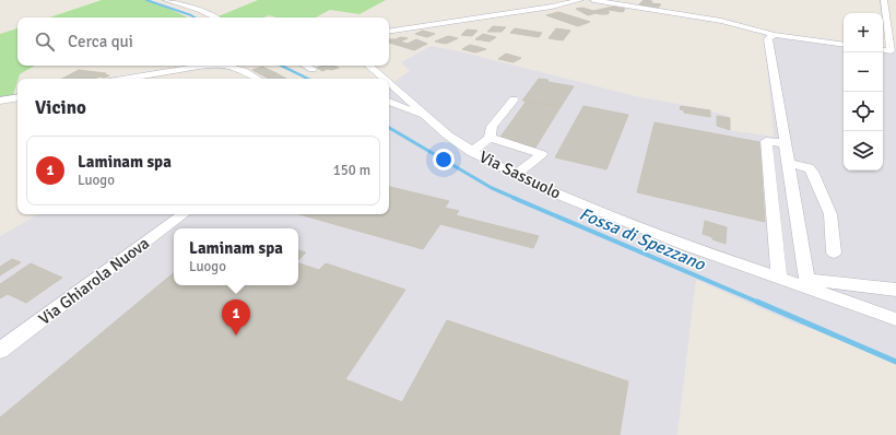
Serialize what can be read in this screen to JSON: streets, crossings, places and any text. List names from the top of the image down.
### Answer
{
  "streets": {
    "street": ["Via Sassuolo", "Via Ghiarola Nuova"]
  },
  "water": ["Fossa di Spezzano"],
  "page": {
    "map_buttons": ["+", "−"],
    "search": "Cerca qui",
    "heading": "Vicino",
    "list": [
      {
        "mark": "1",
        "name": "Laminam spa",
        "note": "Luogo",
        "value": "150 m"
      }
    ],
    "popup": ["Laminam spa", "Luogo"],
    "pins": "1"
  }
}
